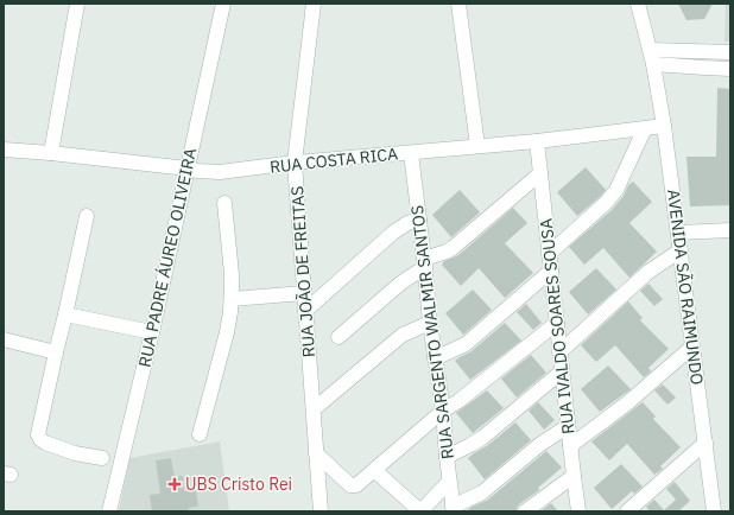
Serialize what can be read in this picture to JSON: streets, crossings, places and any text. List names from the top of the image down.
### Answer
{
  "streets": {
    "street": [
      "RUA COSTA RICA",
      "RUA PADRE ÁUREO OLIVEIRA",
      "RUA JOÃO DE FREITAS",
      "AVENIDA SÃO RAIMUNDO",
      "RUA IVALDO SOARES SOUSA",
      "RUA SARGENTO WALMIR SANTOS"
    ]
  },
  "crossings": [
    ["RUA COSTA RICA", "RUA PADRE ÁUREO OLIVEIRA"],
    ["RUA COSTA RICA", "RUA JOÃO DE FREITAS"],
    ["RUA COSTA RICA", "AVENIDA SÃO RAIMUNDO"],
    ["RUA COSTA RICA", "RUA IVALDO SOARES SOUSA"],
    ["RUA COSTA RICA", "RUA SARGENTO WALMIR SANTOS"]
  ],
  "places": {
    "health": ["UBS Cristo Rei"]
  }
}
